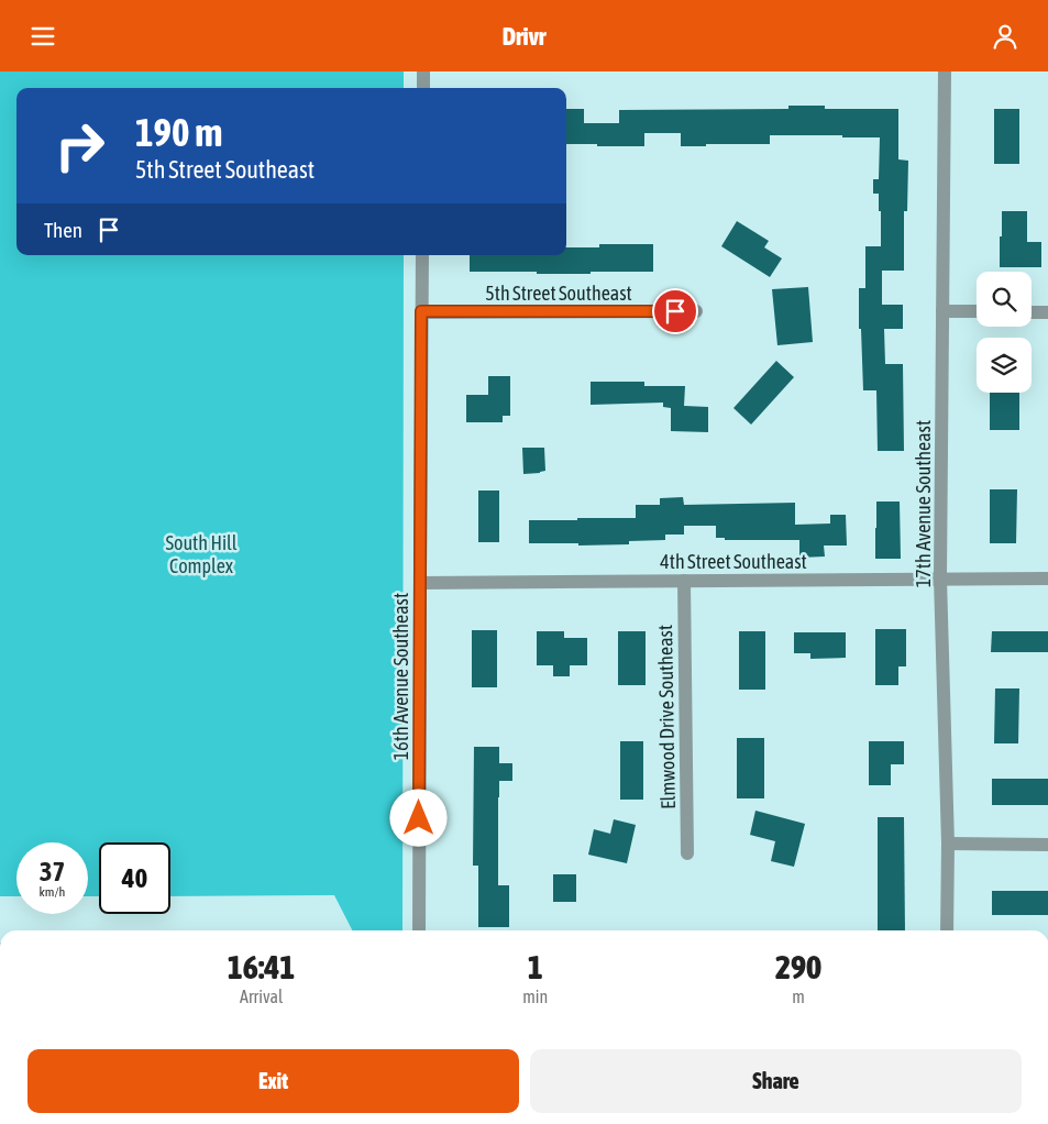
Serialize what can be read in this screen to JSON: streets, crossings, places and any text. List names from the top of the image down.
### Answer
{
  "streets": {
    "street": [
      "5th Street Southeast",
      "17th Avenue Southeast",
      "4th Street Southeast",
      "16th Avenue Southeast",
      "Elmwood Drive Southeast"
    ]
  },
  "crossings": [
    ["5th Street Southeast", "16th Avenue Southeast"],
    ["17th Avenue Southeast", "4th Street Southeast"],
    ["4th Street Southeast", "16th Avenue Southeast"],
    ["4th Street Southeast", "Elmwood Drive Southeast"]
  ],
  "parks": ["South Hill Complex"],
  "page": {
    "header": "Drivr",
    "turn": ["190 m", "5th Street Southeast"],
    "then": "Then",
    "speed": "37 km/h",
    "limit": "40",
    "eta": [
      "16:41",
      "Arrival",
      "1",
      "min",
      "290",
      "m"
    ],
    "buttons": ["Exit", "Share"]
  }
}
